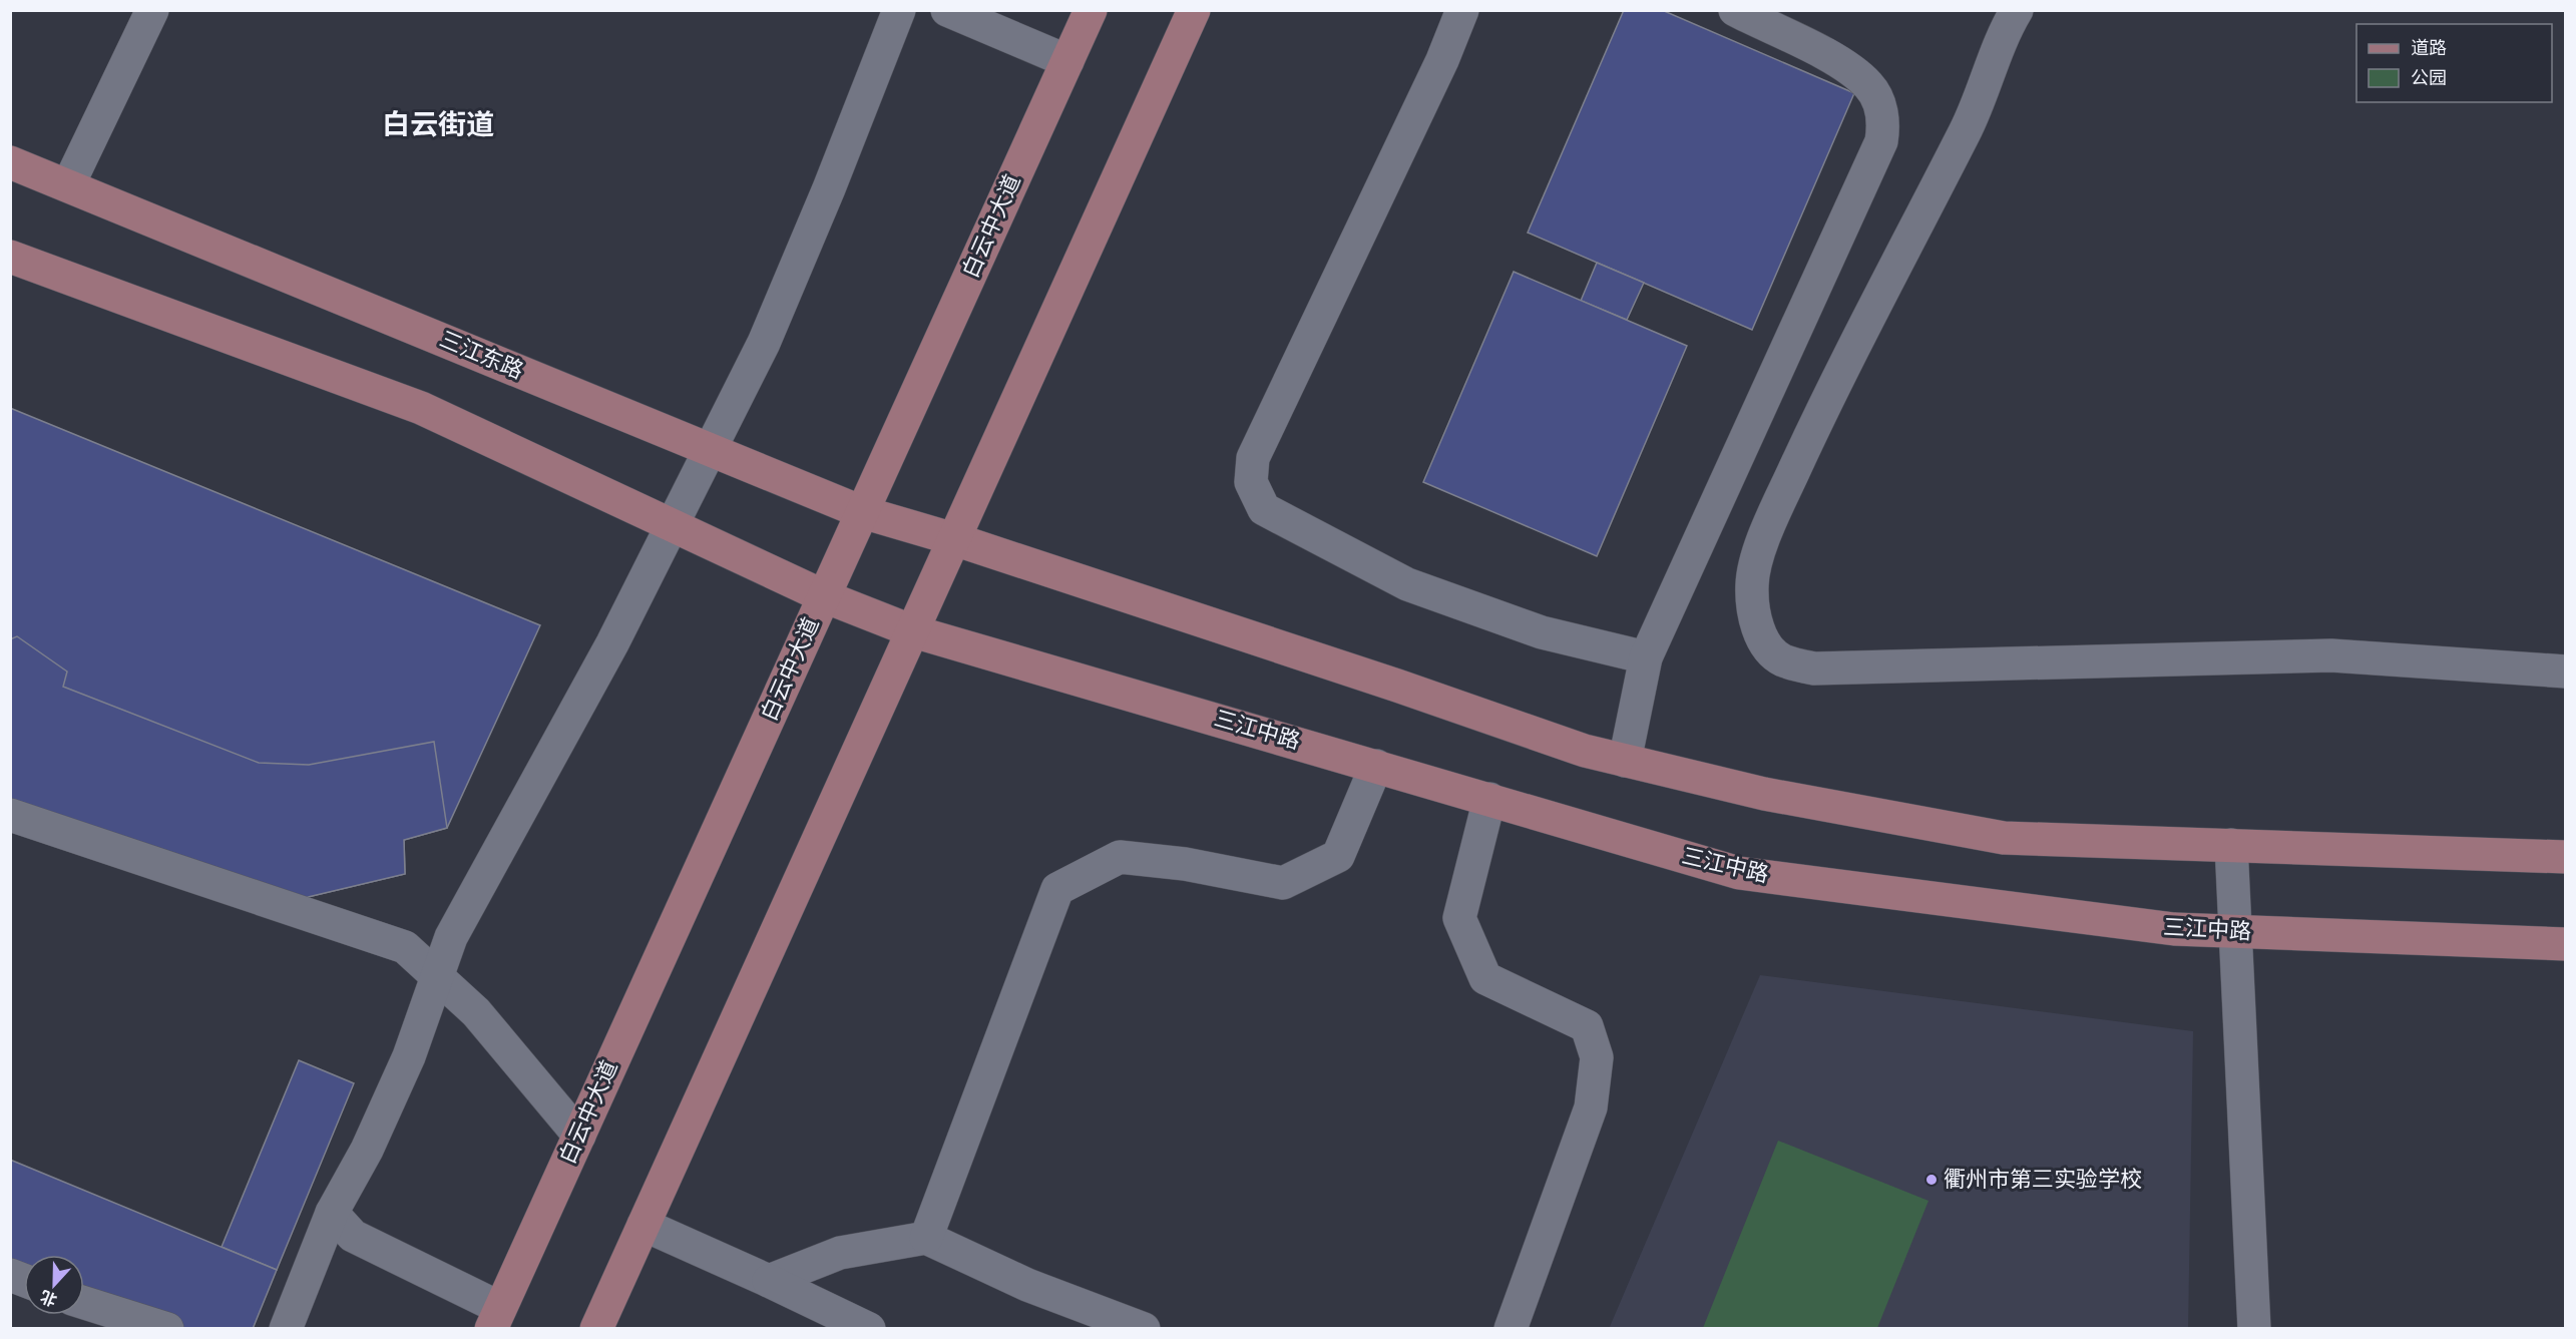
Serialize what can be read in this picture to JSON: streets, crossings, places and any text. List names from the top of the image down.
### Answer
{
  "streets": {
    "main road": ["白云中大道", "三江东路", "三江中路"]
  },
  "crossings": [
    ["白云中大道", "三江东路"]
  ],
  "districts": ["白云街道"],
  "places": ["衢州市第三实验学校"],
  "legend": ["道路", "公园"],
  "north": "bottom"
}
